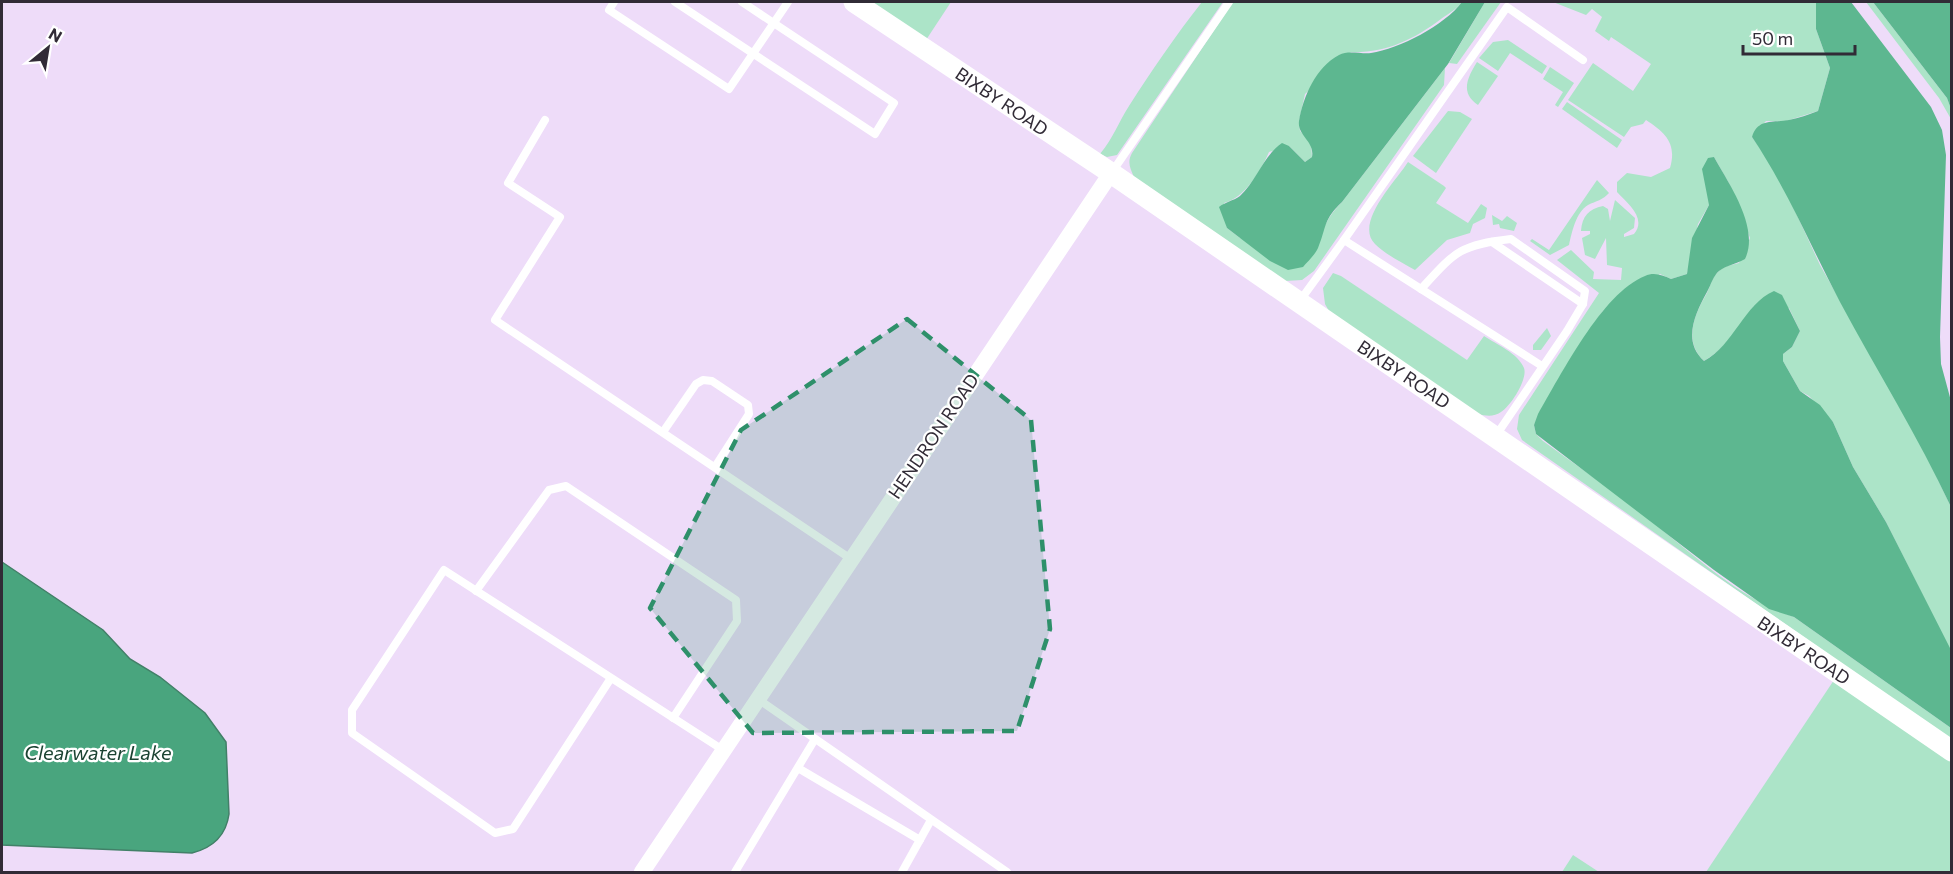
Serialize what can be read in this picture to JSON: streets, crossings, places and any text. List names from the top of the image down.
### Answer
{
  "streets": {
    "street": ["BIXBY ROAD", "HENDRON ROAD"]
  },
  "crossings": [
    ["BIXBY ROAD", "HENDRON ROAD"]
  ],
  "water": ["Clearwater Lake"],
  "scale_bar": "50 m",
  "north": "top right"
}
